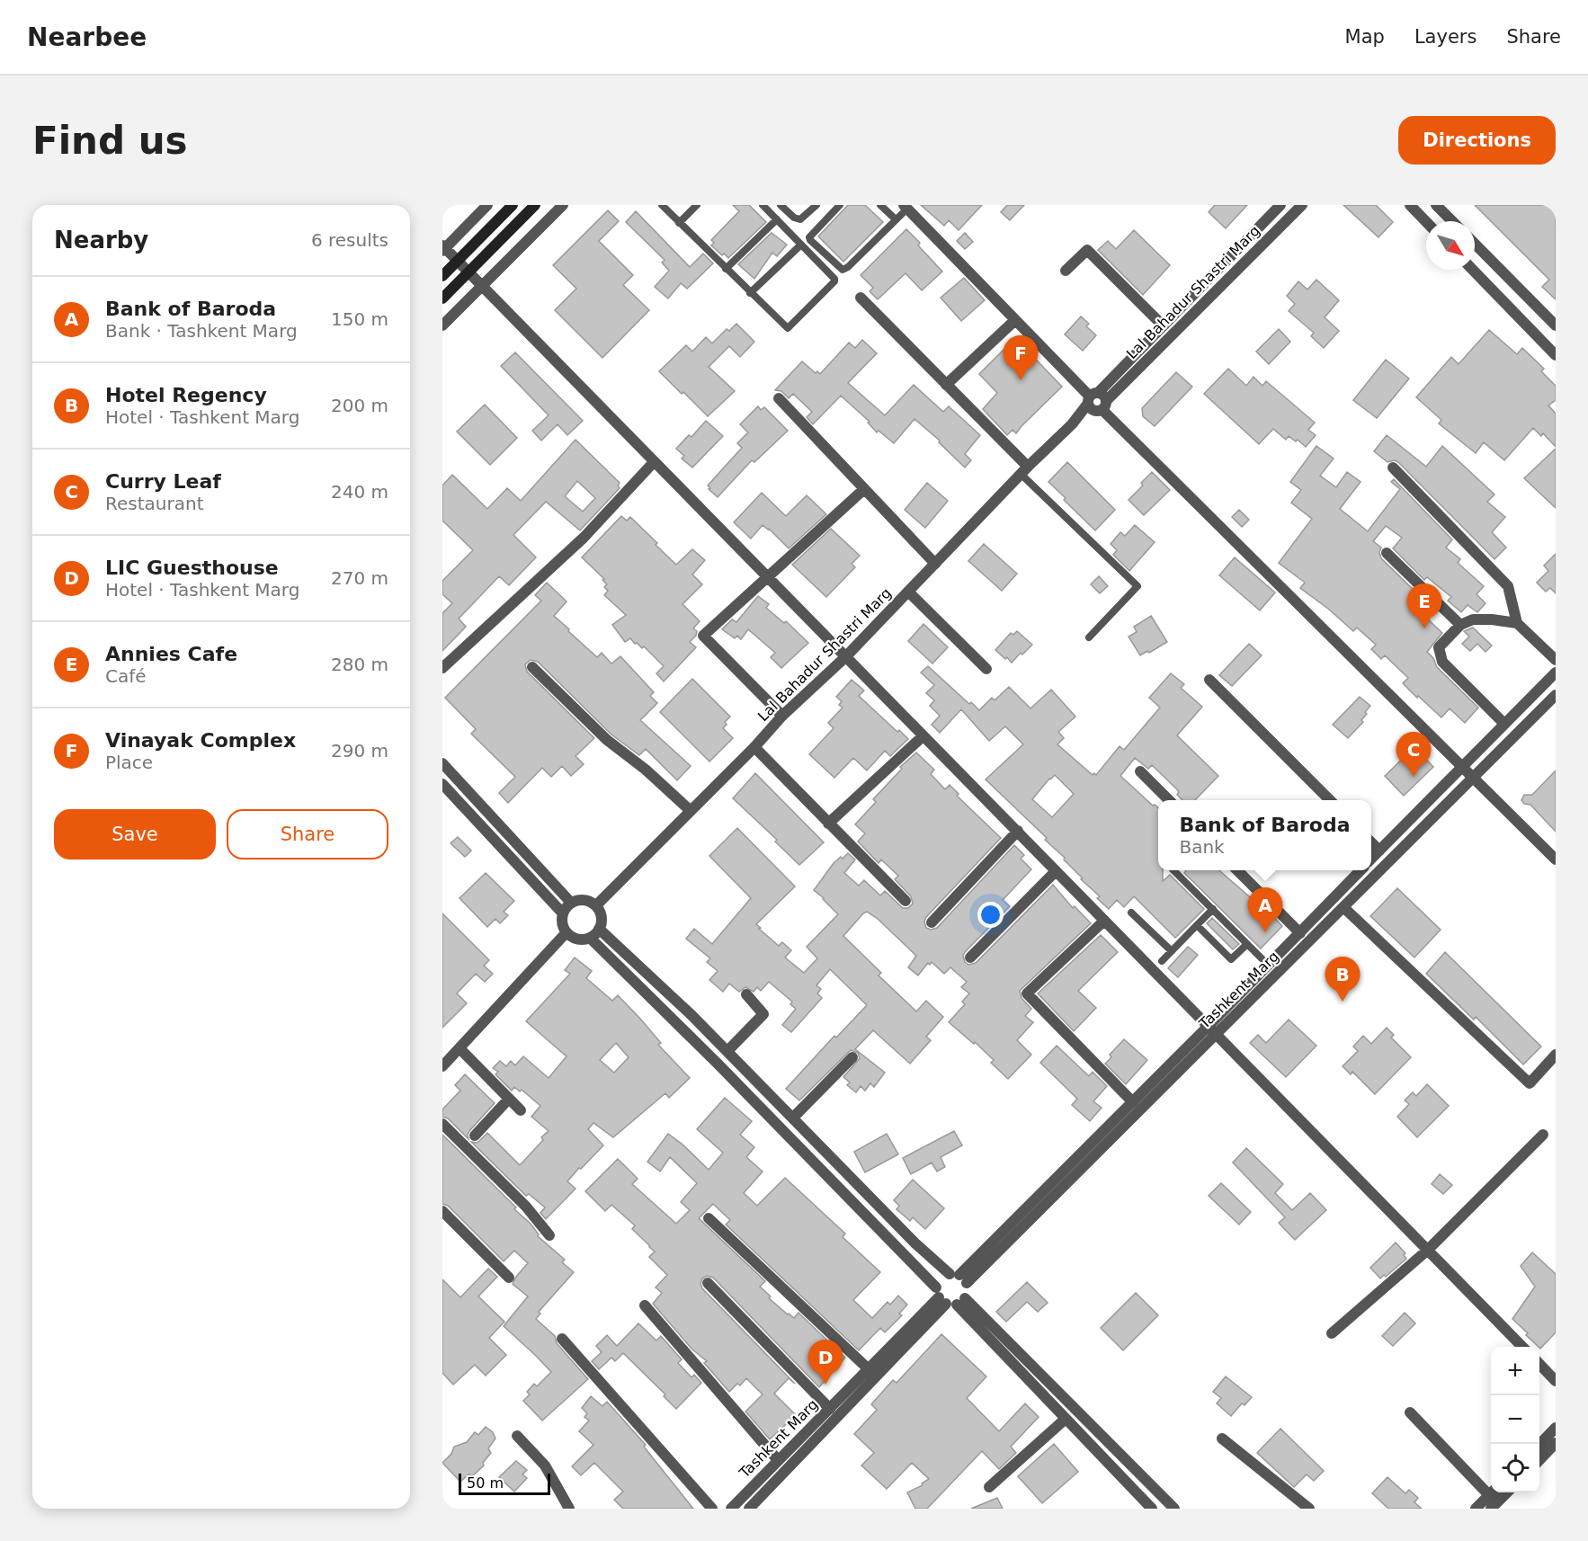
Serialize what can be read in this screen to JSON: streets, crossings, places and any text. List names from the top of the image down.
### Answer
{
  "streets": {
    "street": ["Lal Bahadur Shastri Marg", "Tashkent Marg"]
  },
  "scale_bar": "50 m",
  "north": "bottom right",
  "page": {
    "header": "Nearbee",
    "nav": ["Map", "Layers", "Share"],
    "buttons": [
      "Directions",
      ["Save", "Share"]
    ],
    "title": "Find us",
    "heading": ["Nearby", "6 results"],
    "list": [
      {
        "mark": "A",
        "name": "Bank of Baroda",
        "note": "Bank · Tashkent Marg",
        "value": "150 m"
      },
      {
        "mark": "B",
        "name": "Hotel Regency",
        "note": "Hotel · Tashkent Marg",
        "value": "200 m"
      },
      {
        "mark": "C",
        "name": "Curry Leaf",
        "note": "Restaurant",
        "value": "240 m"
      },
      {
        "mark": "D",
        "name": "LIC Guesthouse",
        "note": "Hotel · Tashkent Marg",
        "value": "270 m"
      },
      {
        "mark": "E",
        "name": "Annies Cafe",
        "note": "Café",
        "value": "280 m"
      },
      {
        "mark": "F",
        "name": "Vinayak Complex",
        "note": "Place",
        "value": "290 m"
      }
    ],
    "pins": [
      "F",
      "E",
      "C",
      "A",
      "B",
      "D"
    ],
    "popup": ["Bank of Baroda", "Bank"],
    "map_buttons": ["+", "−"],
    "scale": "50 m"
  }
}
